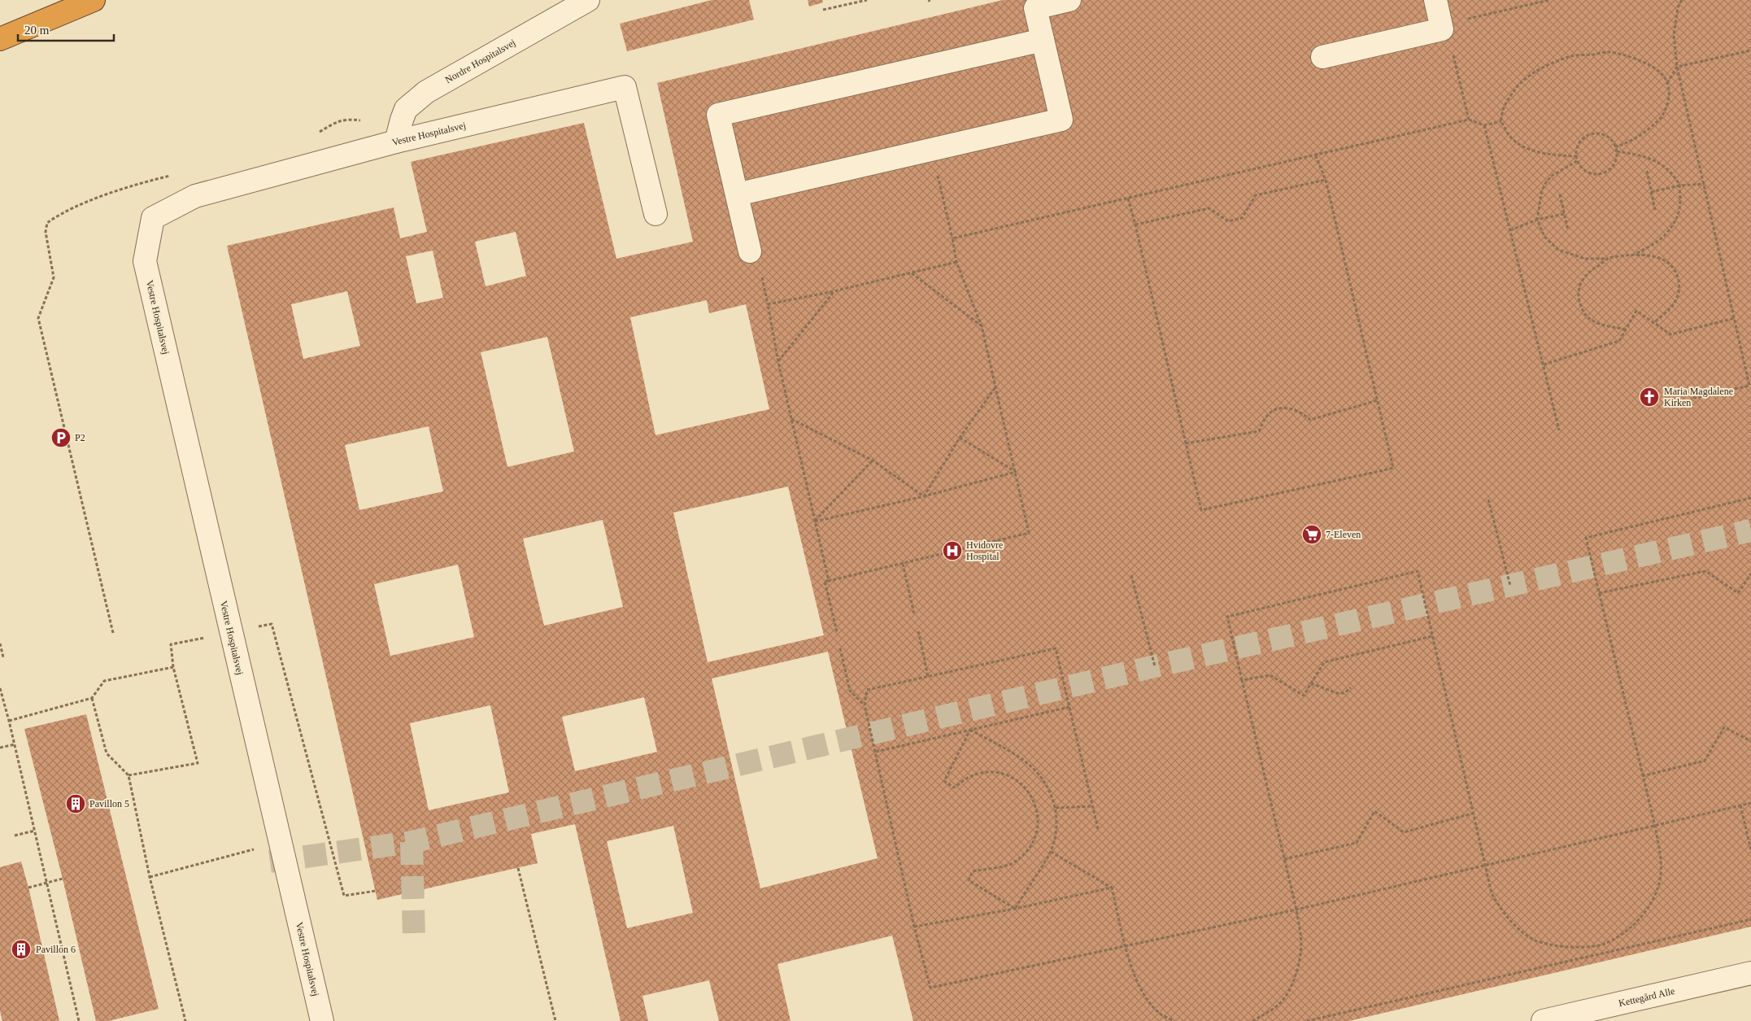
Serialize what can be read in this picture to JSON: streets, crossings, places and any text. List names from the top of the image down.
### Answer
{
  "streets": {
    "street": ["Nordre Hospitalsvej", "Vestre Hospitalsvej", "Kettegård Alle"]
  },
  "crossings": [
    ["Nordre Hospitalsvej", "Vestre Hospitalsvej"]
  ],
  "places": {
    "church": ["Maria Magdalene Kirken"],
    "parking": ["P2"],
    "supermarket": ["7-Eleven"],
    "hospital": ["Hvidovre Hospital"],
    "building": ["Pavillon 5", "Pavillon 6"]
  },
  "scale_bar": "20 m"
}
